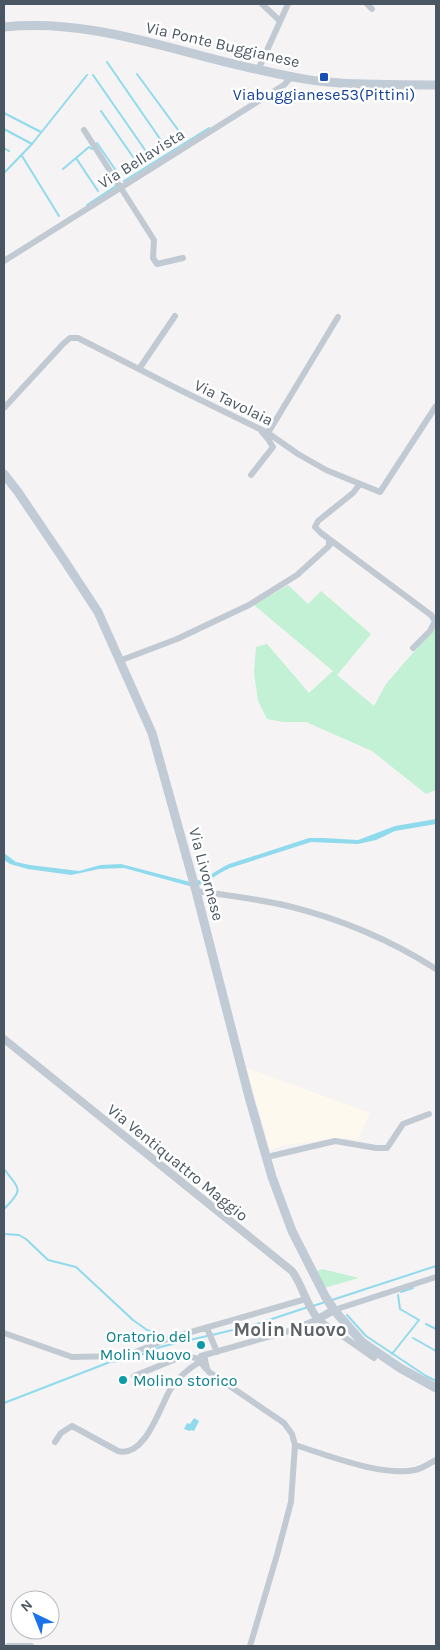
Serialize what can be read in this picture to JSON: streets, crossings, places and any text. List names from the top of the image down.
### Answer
{
  "streets": {
    "main road": ["Via Ponte Buggianese", "Via Livornese"],
    "street": ["Via Bellavista", "Via Tavolaia", "Via Ventiquattro Maggio"]
  },
  "crossings": [
    ["Via Ponte Buggianese", "Via Bellavista"]
  ],
  "districts": ["Molin Nuovo"],
  "places": {
    "transit": ["Viabuggianese53(Pittini)"],
    "other": ["Oratorio del Molin Nuovo", "Molino storico"]
  },
  "north": "top left"
}
